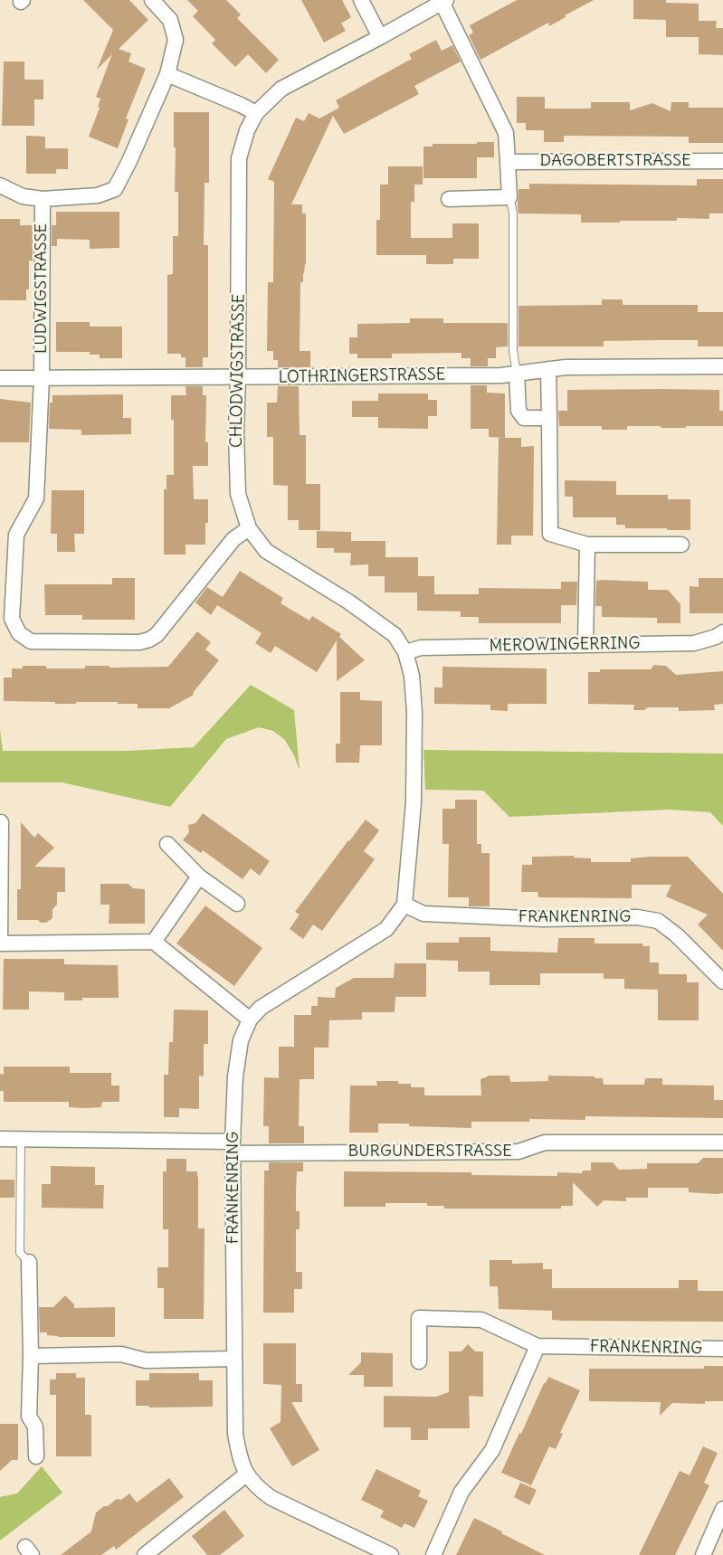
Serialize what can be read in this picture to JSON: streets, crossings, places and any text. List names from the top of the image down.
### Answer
{
  "streets": {
    "street": [
      "DAGOBERTSTRASSE",
      "LUDWIGSTRASSE",
      "CHLODWIGSTRASSE",
      "LOTHRINGERSTRASSE",
      "MEROWINGERRING",
      "FRANKENRING",
      "BURGUNDERSTRASSE"
    ]
  },
  "crossings": [
    ["LUDWIGSTRASSE", "CHLODWIGSTRASSE"],
    ["LUDWIGSTRASSE", "LOTHRINGERSTRASSE"],
    ["CHLODWIGSTRASSE", "LOTHRINGERSTRASSE"],
    ["CHLODWIGSTRASSE", "MEROWINGERRING"],
    ["CHLODWIGSTRASSE", "FRANKENRING"],
    ["FRANKENRING", "BURGUNDERSTRASSE"]
  ]
}
